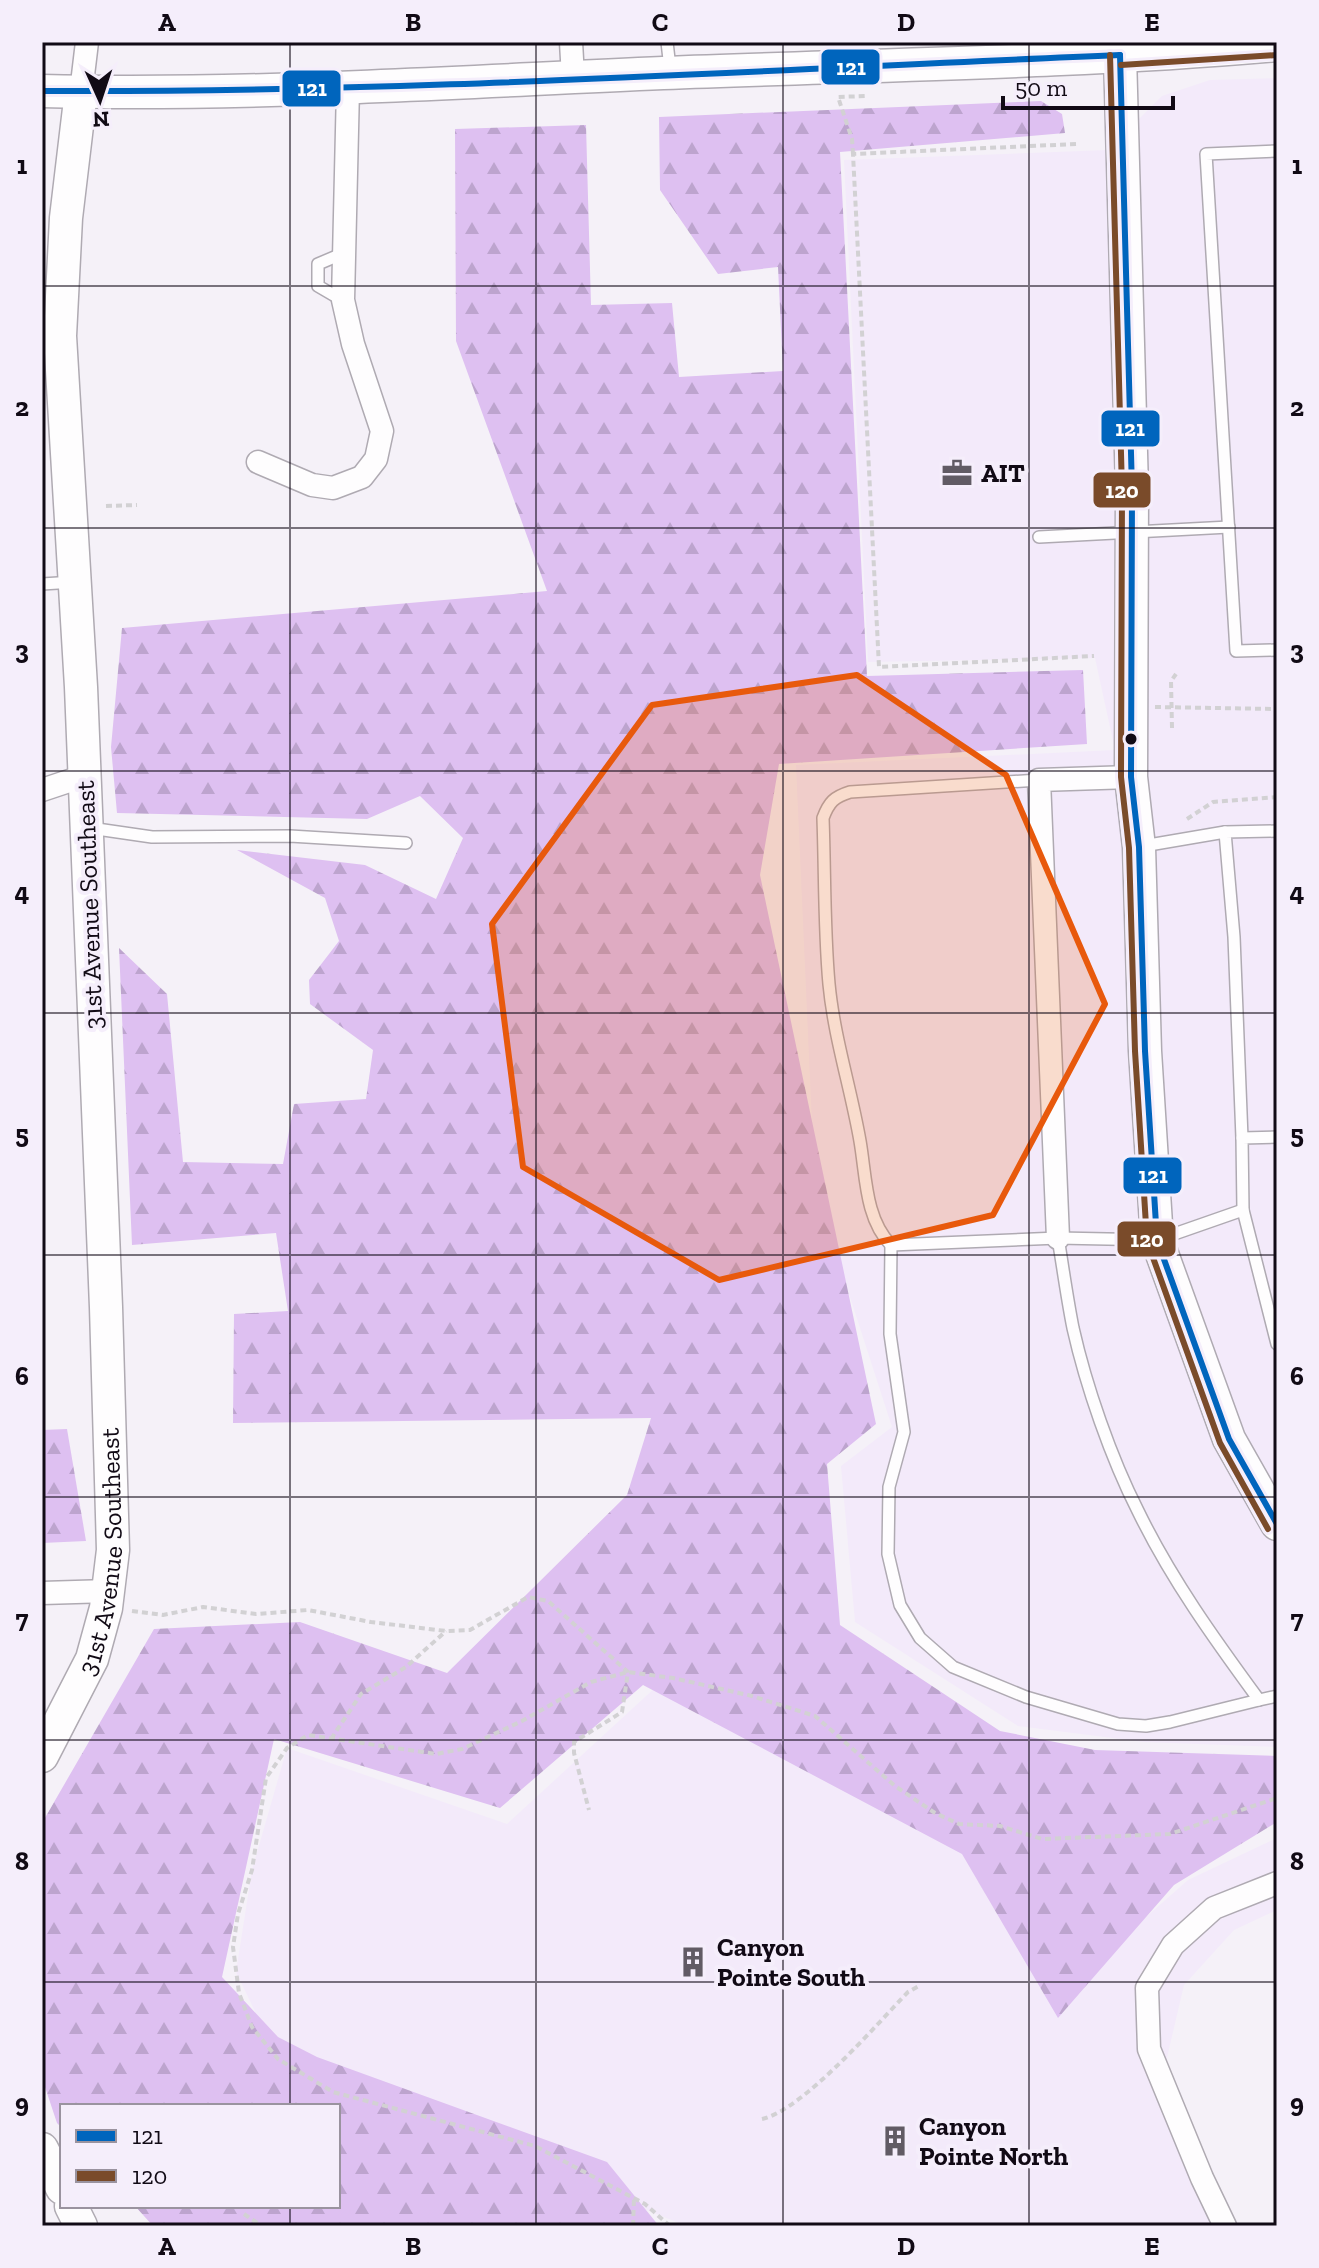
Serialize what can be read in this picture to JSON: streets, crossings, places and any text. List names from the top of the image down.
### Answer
{
  "streets": {
    "street": ["31st Avenue Southeast"]
  },
  "places": {
    "office": ["AIT"],
    "building": ["Canyon Pointe South", "Canyon Pointe North"]
  },
  "lines": ["transit line 121", "transit line 120"],
  "legend": ["121", "120"],
  "scale_bar": "50 m",
  "north": "bottom",
  "grid": {
    "columns": [
      "A",
      "B",
      "C",
      "D",
      "E"
    ],
    "rows": [
      "1",
      "2",
      "3",
      "4",
      "5",
      "6",
      "7",
      "8",
      "9"
    ]
  }
}
